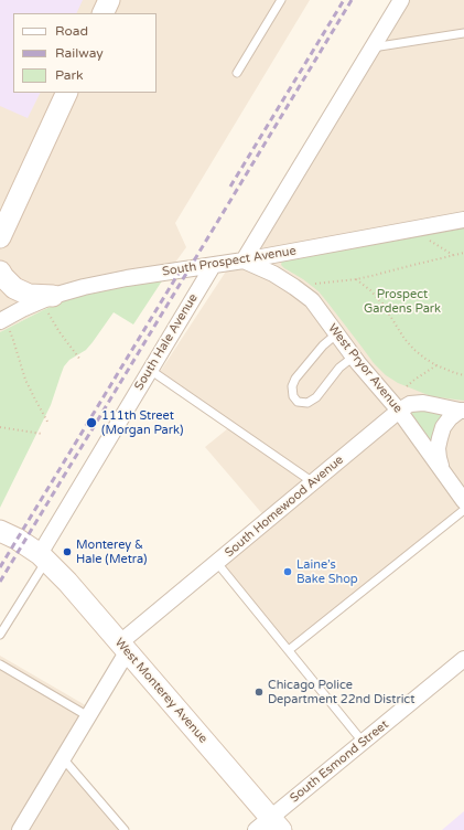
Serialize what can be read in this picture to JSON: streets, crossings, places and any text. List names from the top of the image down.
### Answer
{
  "streets": {
    "main road": ["West Monterey Avenue"],
    "street": [
      "South Prospect Avenue",
      "South Hale Avenue",
      "West Pryor Avenue",
      "South Homewood Avenue",
      "South Esmond Street"
    ]
  },
  "crossings": [
    ["South Prospect Avenue", "South Hale Avenue"],
    ["South Prospect Avenue", "West Pryor Avenue"],
    ["South Hale Avenue", "West Monterey Avenue"],
    ["West Pryor Avenue", "South Homewood Avenue"],
    ["South Homewood Avenue", "West Monterey Avenue"],
    ["West Monterey Avenue", "South Esmond Street"]
  ],
  "parks": ["Prospect Gardens Park"],
  "places": [
    "111th Street (Morgan Park)",
    "Monterey & Hale (Metra)",
    "Laine’s Bake Shop",
    "Chicago Police Department 22nd District"
  ],
  "legend": ["Road", "Railway", "Park"]
}
